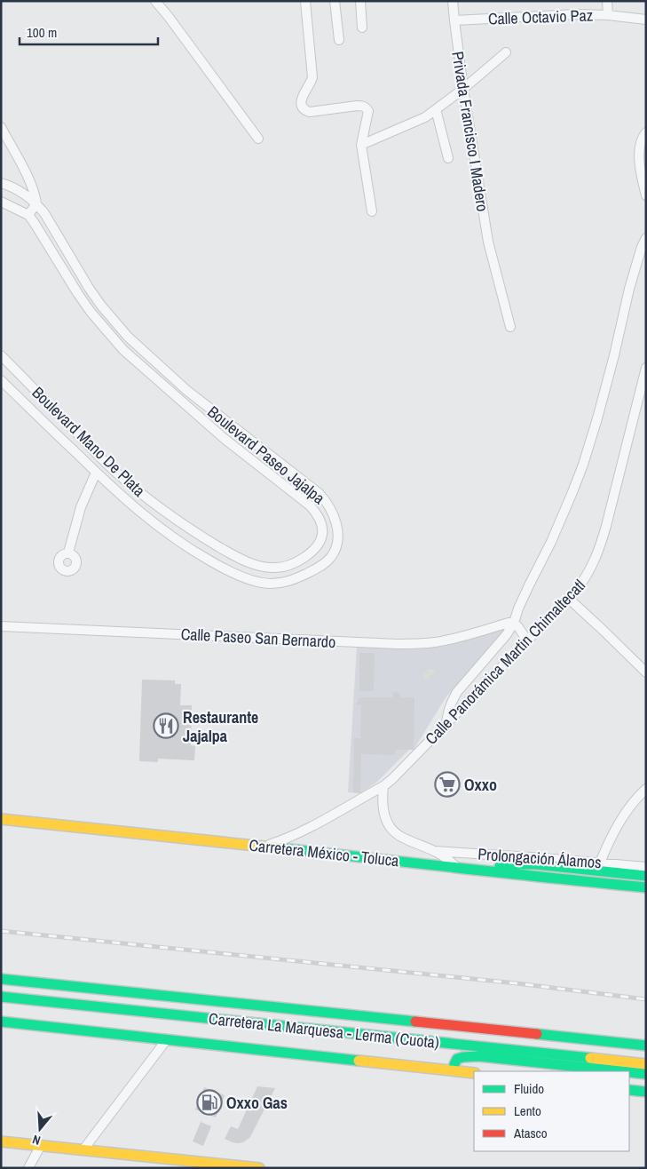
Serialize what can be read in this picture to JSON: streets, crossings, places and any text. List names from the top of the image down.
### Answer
{
  "streets": {
    "main road": ["Carretera México - Toluca", "Carretera La Marquesa - Lerma (Cuota)"],
    "street": [
      "Calle Octavio Paz",
      "Privada Francisco I Madero",
      "Boulevard Mano De Plata",
      "Boulevard Paseo Jajalpa",
      "Calle Paseo San Bernardo",
      "Calle Panorámica Martin Chimaltecatl",
      "Prolongación Álamos"
    ]
  },
  "crossings": [
    ["Calle Octavio Paz", "Privada Francisco I Madero"],
    ["Calle Panorámica Martin Chimaltecatl", "Carretera México - Toluca"],
    ["Calle Panorámica Martin Chimaltecatl", "Prolongación Álamos"],
    ["Carretera México - Toluca", "Prolongación Álamos"]
  ],
  "places": {
    "restaurant": ["Restaurante Jajalpa"],
    "supermarket": ["Oxxo"],
    "fuel station": ["Oxxo Gas"]
  },
  "legend": ["Fluido", "Lento", "Atasco"],
  "scale_bar": "100 m",
  "north": "bottom"
}
